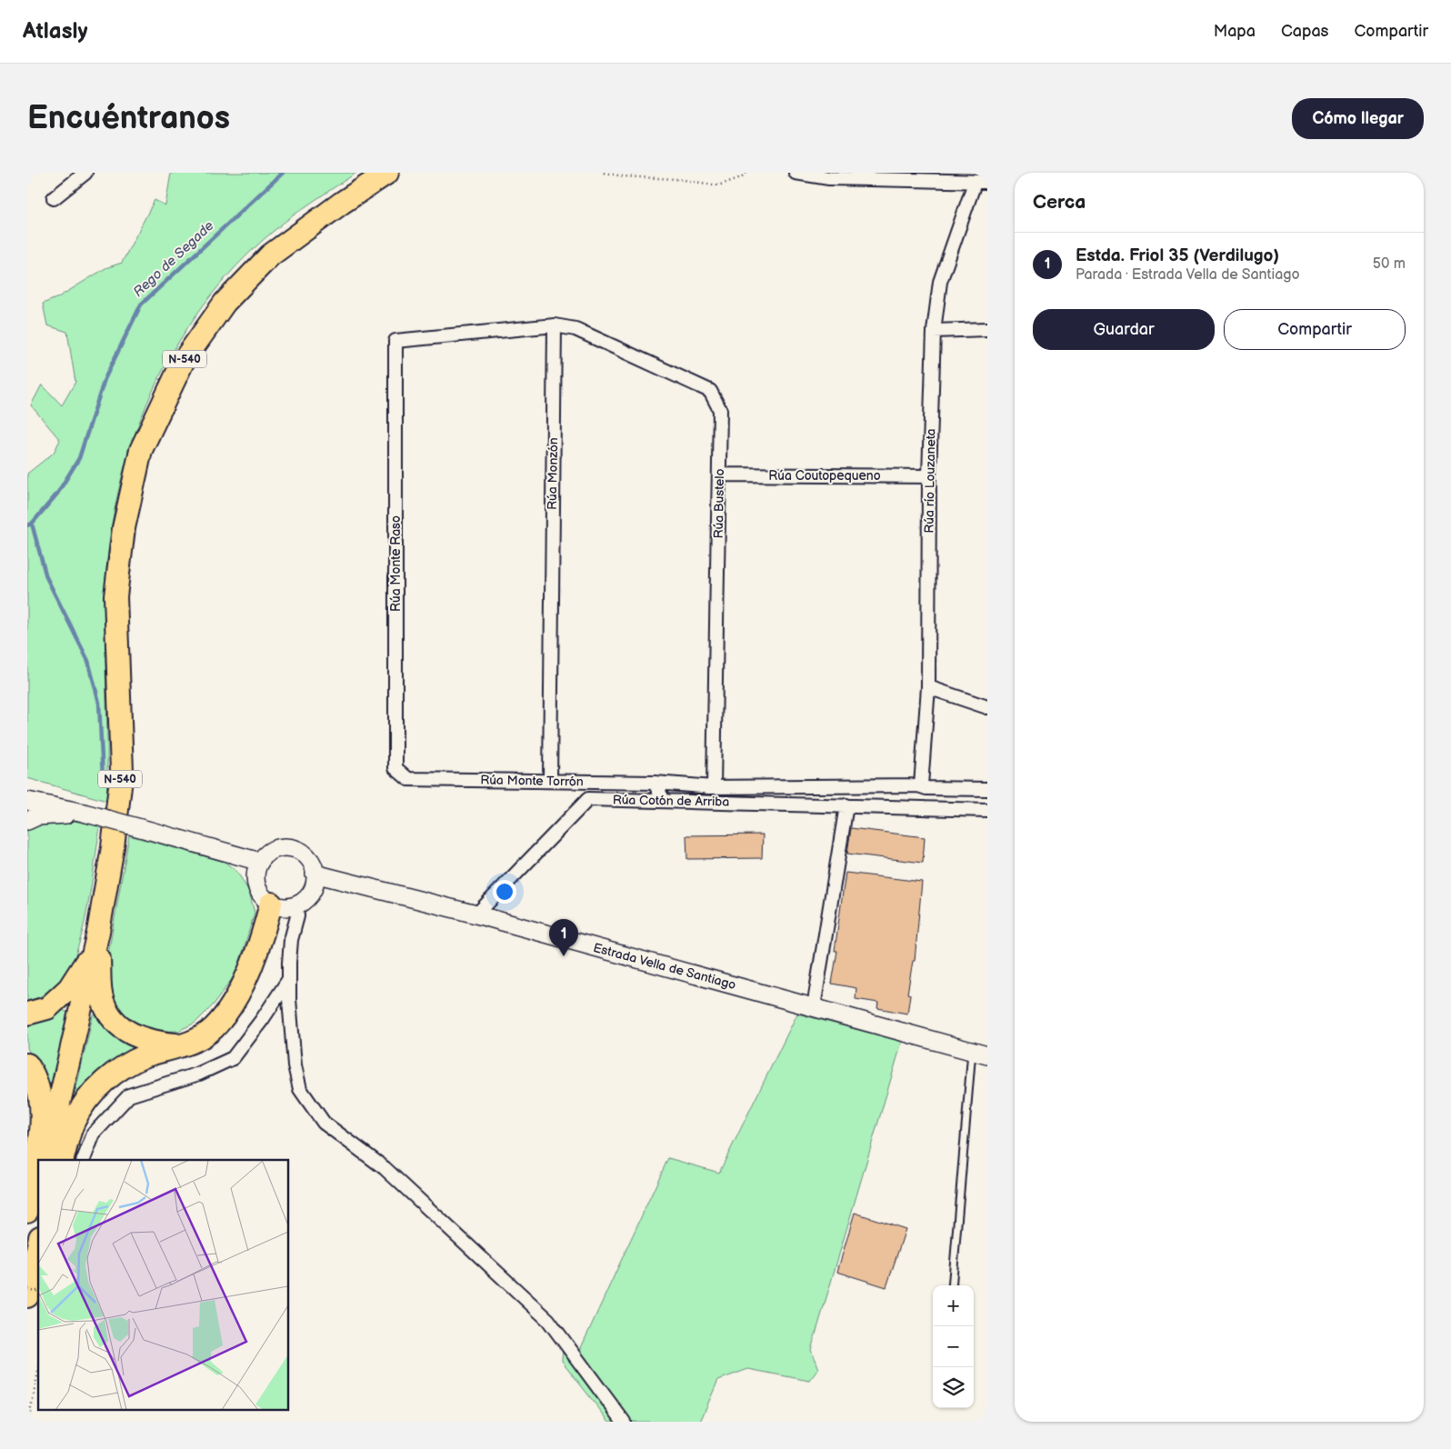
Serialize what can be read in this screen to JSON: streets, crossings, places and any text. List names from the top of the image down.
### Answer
{
  "streets": {
    "highway": ["N-540"],
    "main road": ["Estrada Vella de Santiago"],
    "street": [
      "Rúa Monzón",
      "Rúa Coutopequeno",
      "Rúa río Louzaneta",
      "Rúa Bustelo",
      "Rúa Monte Raso",
      "Rúa Monte Torrón",
      "Rúa Cotón de Arriba"
    ]
  },
  "crossings": [
    ["Rúa Monzón", "Rúa Bustelo"],
    ["Rúa Monzón", "Rúa Monte Raso"],
    ["Rúa Monzón", "Rúa Monte Torrón"],
    ["Rúa Coutopequeno", "Rúa río Louzaneta"],
    ["Rúa Coutopequeno", "Rúa Bustelo"],
    ["Rúa río Louzaneta", "Rúa Monte Torrón"],
    ["Rúa río Louzaneta", "Rúa Cotón de Arriba"],
    ["Rúa Bustelo", "Rúa Monte Raso"],
    ["Rúa Bustelo", "Rúa Monte Torrón"],
    ["Rúa Monte Raso", "Rúa Monte Torrón"],
    ["Rúa Monte Torrón", "Rúa Cotón de Arriba"],
    ["Rúa Cotón de Arriba", "Estrada Vella de Santiago"]
  ],
  "water": ["Rego de Segade"],
  "page": {
    "header": "Atlasly",
    "nav": ["Mapa", "Capas", "Compartir"],
    "buttons": [
      "Cómo llegar",
      ["Guardar", "Compartir"]
    ],
    "title": "Encuéntranos",
    "heading": "Cerca",
    "list": [
      {
        "mark": "1",
        "name": "Estda. Friol 35 (Verdilugo)",
        "note": "Parada · Estrada Vella de Santiago",
        "value": "50 m"
      }
    ],
    "pins": "1",
    "map_buttons": ["+", "−"]
  }
}
